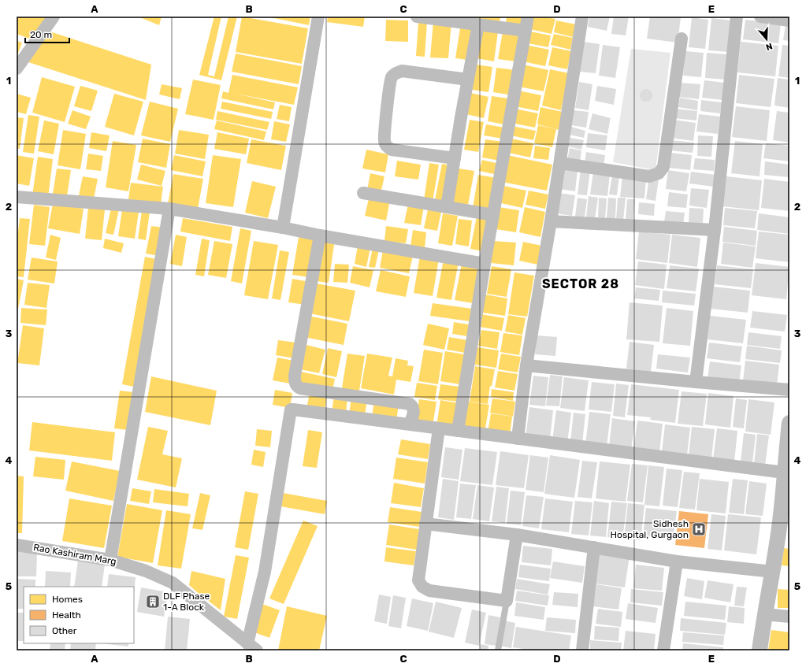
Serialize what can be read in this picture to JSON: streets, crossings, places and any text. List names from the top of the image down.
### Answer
{
  "streets": {
    "street": ["Rao Kashiram Marg"]
  },
  "districts": ["SECTOR 28"],
  "places": {
    "hospital": ["Sidhesh Hospital, Gurgaon"],
    "building": ["DLF Phase 1-A Block"]
  },
  "legend": ["Homes", "Health", "Other"],
  "scale_bar": "20 m",
  "north": "bottom",
  "grid": {
    "columns": [
      "A",
      "B",
      "C",
      "D",
      "E"
    ],
    "rows": [
      "1",
      "2",
      "3",
      "4",
      "5"
    ]
  }
}
